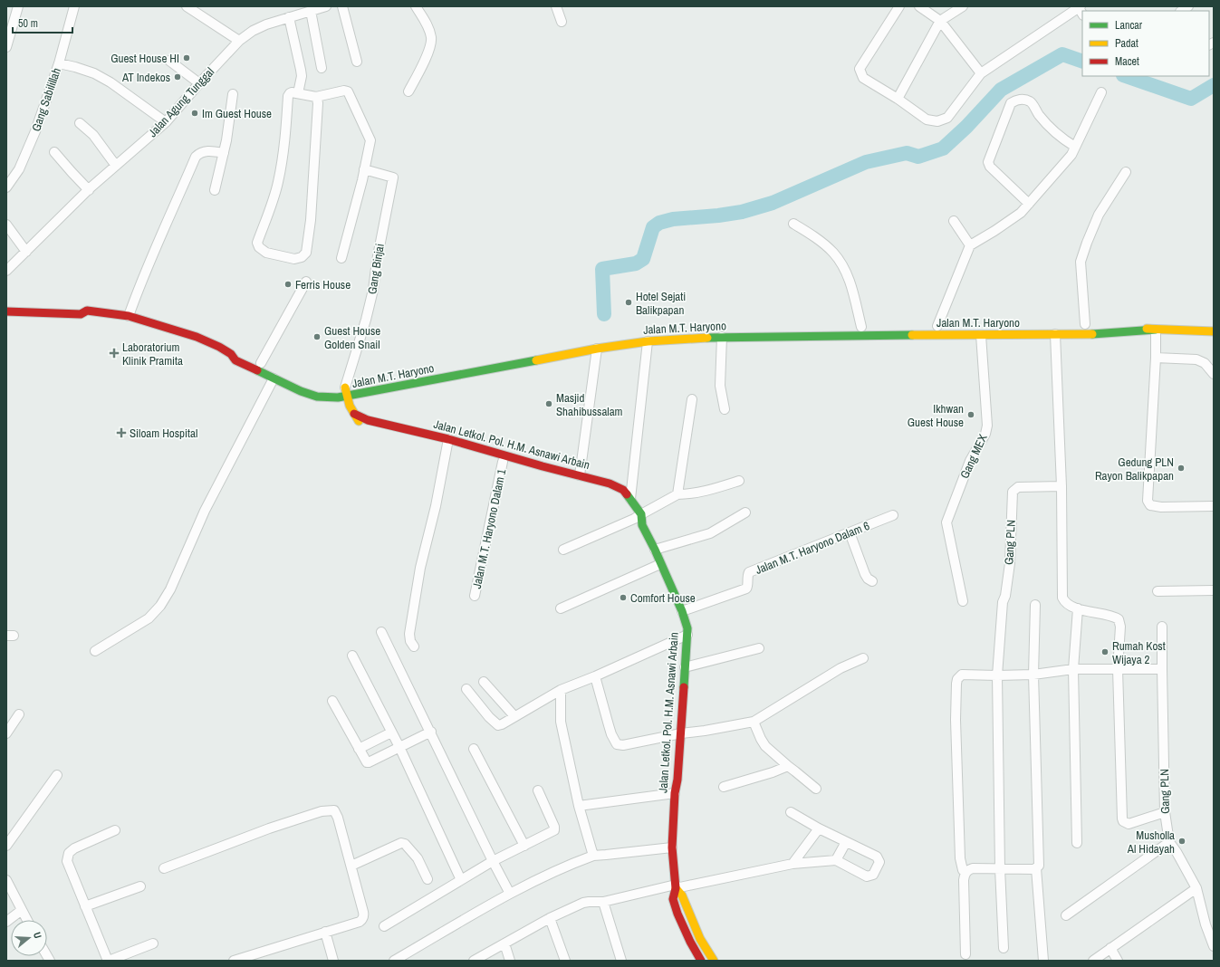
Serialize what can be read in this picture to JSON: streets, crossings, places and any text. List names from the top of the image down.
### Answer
{
  "streets": {
    "main road": ["Jalan M.T. Haryono", "Jalan Letkol. Pol. H.M. Asnawi Arbain"],
    "street": [
      "Gang Sabilillah",
      "Jalan Agung Tunggal",
      "Gang Binjai",
      "Gang MEX",
      "Jalan M.T. Haryono Dalam 1",
      "Gang PLN",
      "Jalan M.T. Haryono Dalam 6"
    ]
  },
  "crossings": [
    ["Gang Binjai", "Jalan M.T. Haryono"],
    ["Gang Binjai", "Jalan Letkol. Pol. H.M. Asnawi Arbain"],
    ["Jalan M.T. Haryono", "Jalan Letkol. Pol. H.M. Asnawi Arbain"],
    ["Jalan M.T. Haryono", "Gang MEX"],
    ["Jalan Letkol. Pol. H.M. Asnawi Arbain", "Jalan M.T. Haryono Dalam 1"],
    ["Jalan Letkol. Pol. H.M. Asnawi Arbain", "Jalan M.T. Haryono Dalam 6"]
  ],
  "places": {
    "other": [
      "Guest House HI",
      "AT Indekos",
      "Im Guest House",
      "Ferris House",
      "Hotel Sejati Balikpapan",
      "Guest House Golden Snail",
      "Masjid Shahibussalam",
      "Ikhwan Guest House",
      "Gedung PLN Rayon Balikpapan",
      "Comfort House",
      "Rumah Kost Wijaya 2",
      "Musholla Al Hidayah"
    ],
    "health": ["Laboratorium Klinik Pramita", "Siloam Hospital"]
  },
  "legend": ["Lancar", "Padat", "Macet"],
  "scale_bar": "50 m",
  "north": "right"
}
